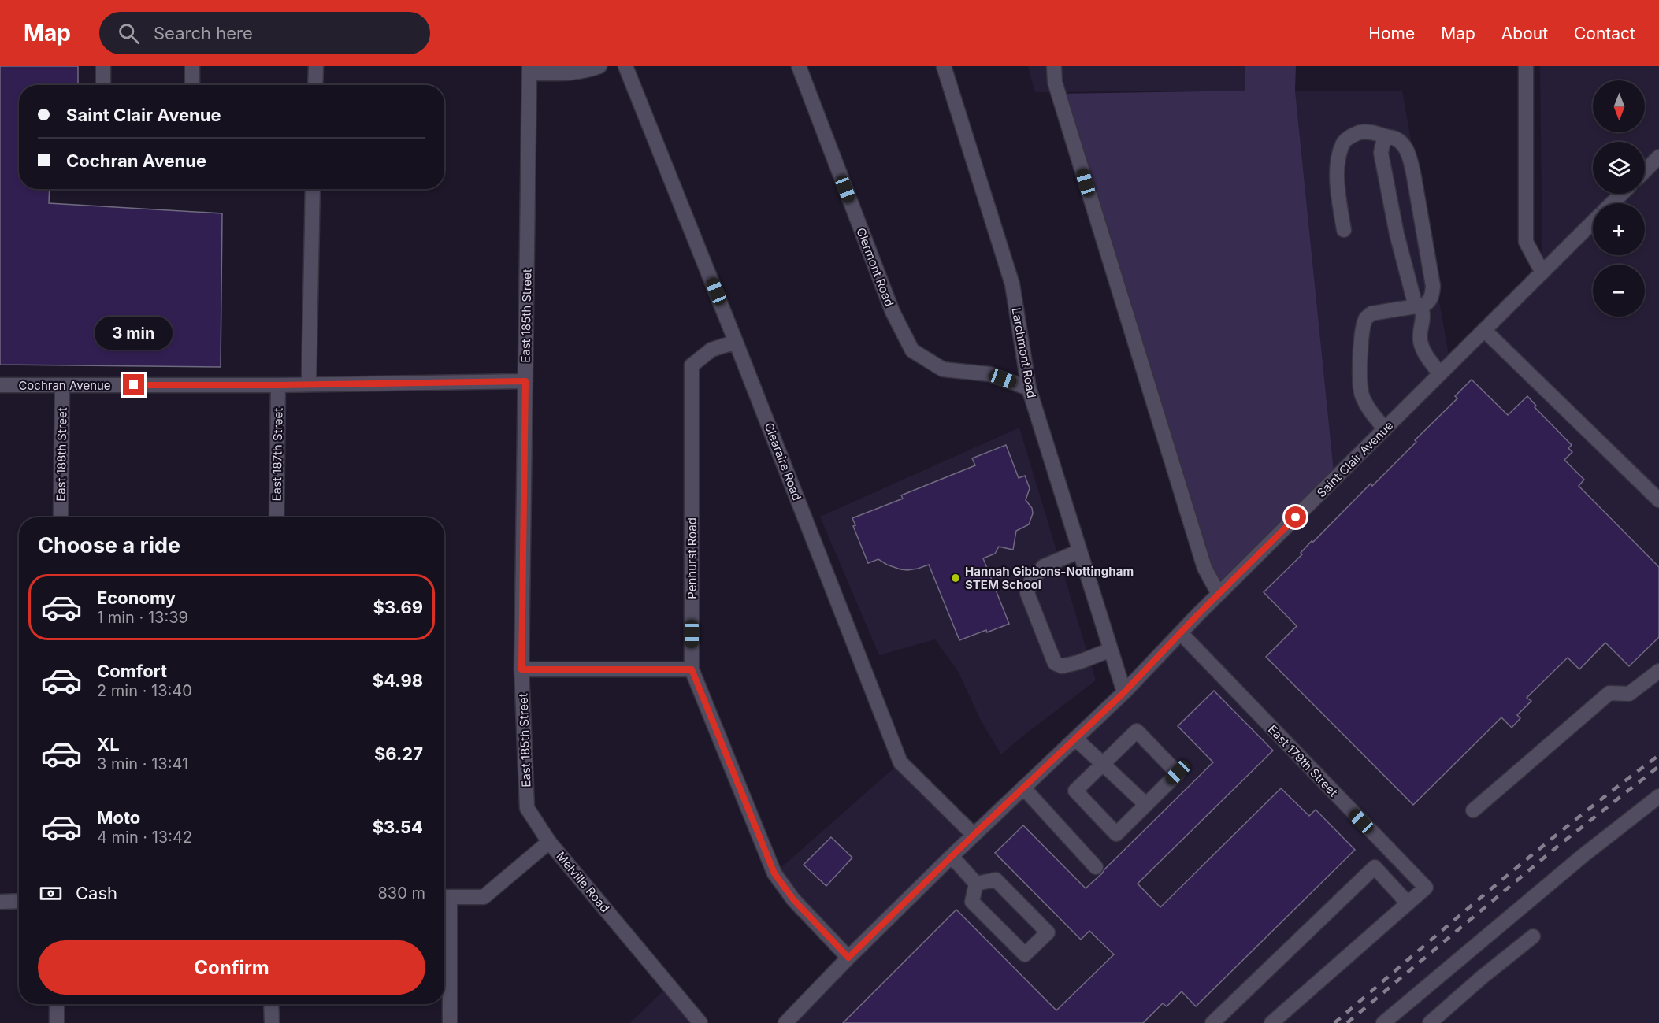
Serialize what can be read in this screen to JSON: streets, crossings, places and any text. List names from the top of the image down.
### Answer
{
  "streets": {
    "street": [
      "Clermont Road",
      "East 185th Street",
      "Larchmont Road",
      "Cochran Avenue",
      "East 188th Street",
      "East 187th Street",
      "Saint Clair Avenue",
      "Clearaire Road",
      "Penhurst Road",
      "East 179th Street",
      "Melville Road"
    ]
  },
  "crossings": [
    ["Clermont Road", "Larchmont Road"],
    ["East 185th Street", "Cochran Avenue"],
    ["East 185th Street", "Melville Road"],
    ["Larchmont Road", "Saint Clair Avenue"],
    ["Cochran Avenue", "East 188th Street"],
    ["Cochran Avenue", "East 187th Street"],
    ["Saint Clair Avenue", "Clearaire Road"],
    ["Saint Clair Avenue", "Penhurst Road"],
    ["Saint Clair Avenue", "East 179th Street"],
    ["Clearaire Road", "Penhurst Road"]
  ],
  "places": ["Hannah Gibbons-Nottingham STEM School"],
  "north": "bottom",
  "page": {
    "header": "Map",
    "search": "Search here",
    "nav": [
      "Home",
      "Map",
      "About",
      "Contact"
    ],
    "map_buttons": ["+", "−"],
    "banner": ["Saint Clair Avenue", "Cochran Avenue"],
    "bubble": "3 min",
    "heading": "Choose a ride",
    "list": [
      {
        "name": "Economy",
        "note": "1 min · 13:39",
        "value": "$3.69"
      },
      {
        "name": "Comfort",
        "note": "2 min · 13:40",
        "value": "$4.98"
      },
      {
        "name": "XL",
        "note": "3 min · 13:41",
        "value": "$6.27"
      },
      {
        "name": "Moto",
        "note": "4 min · 13:42",
        "value": "$3.54"
      }
    ],
    "pay": ["Cash", "830 m"],
    "buttons": "Confirm"
  }
}
